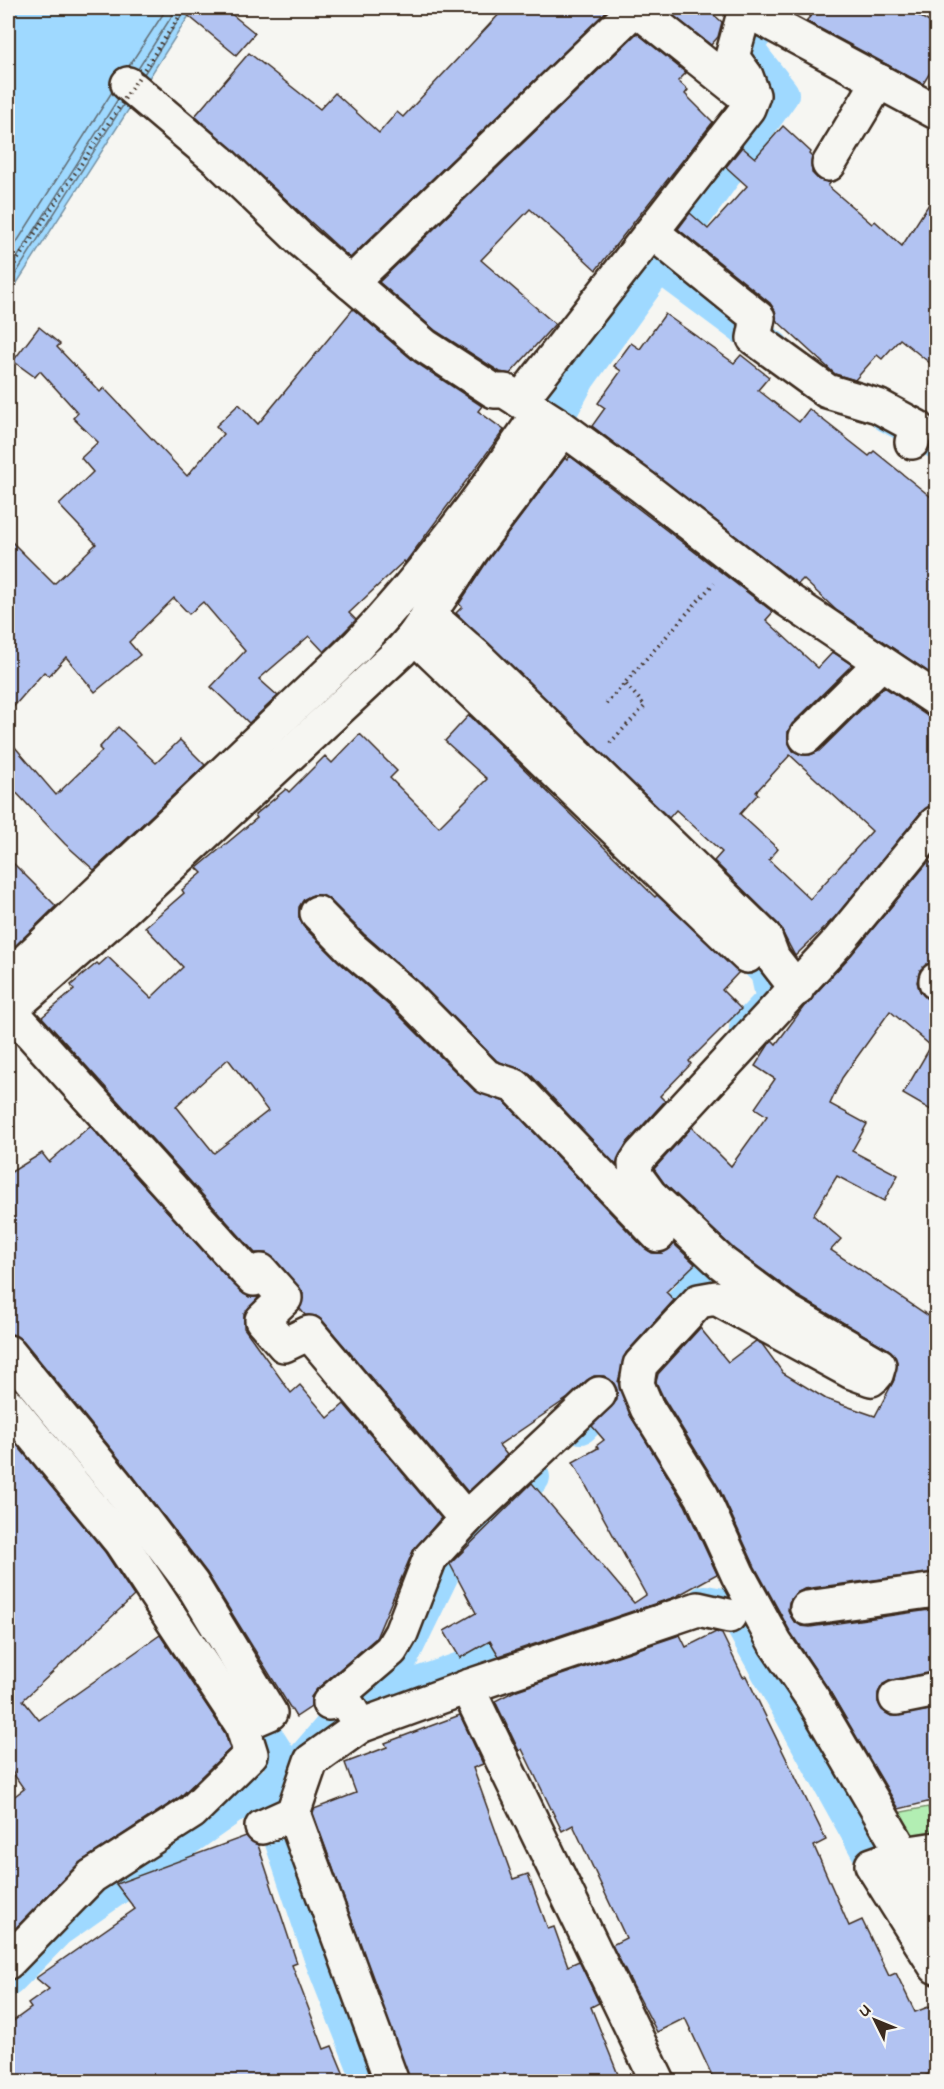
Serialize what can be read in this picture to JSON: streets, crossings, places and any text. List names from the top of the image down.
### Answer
{
  "north": "top left"
}
